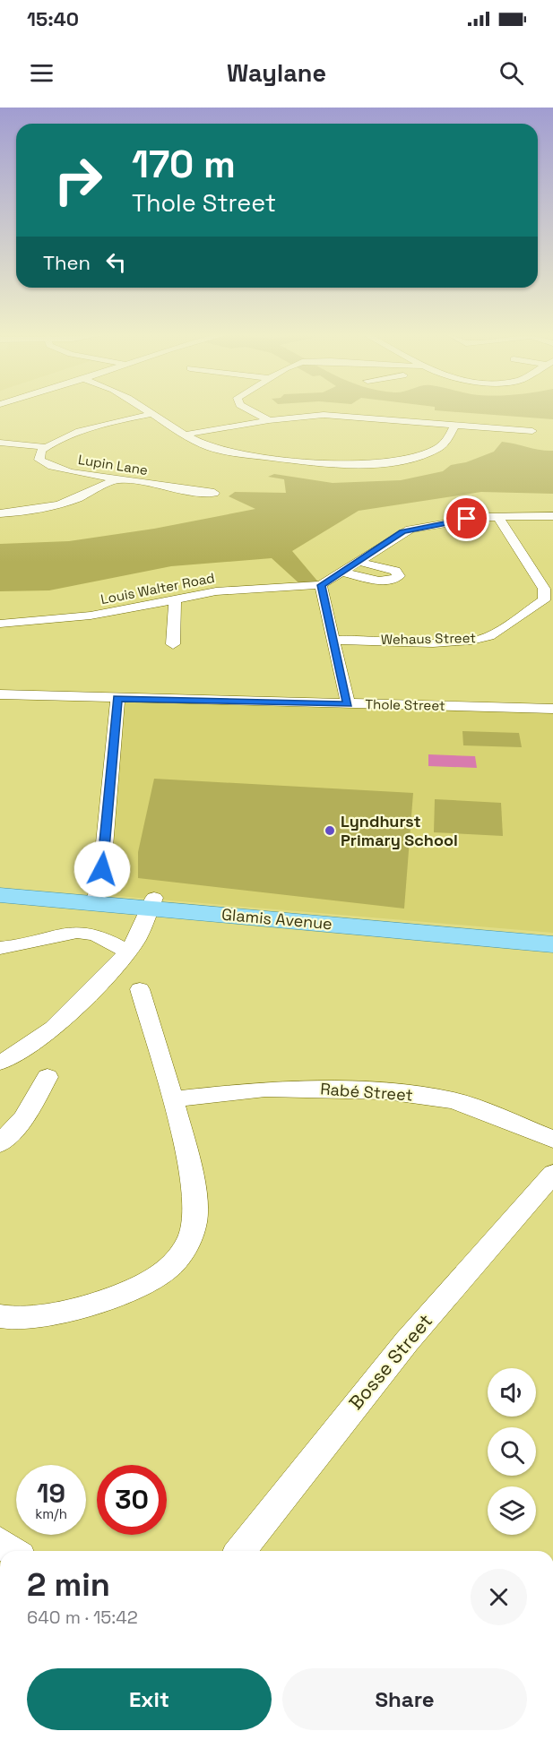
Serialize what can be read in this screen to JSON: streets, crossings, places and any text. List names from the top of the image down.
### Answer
{
  "streets": {
    "main road": ["Glamis Avenue"],
    "street": [
      "Lupin Lane",
      "Louis Walter Road",
      "Wehaus Street",
      "Thole Street",
      "Rabé Street",
      "Bosse Street"
    ]
  },
  "places": ["Lyndhurst Primary School"],
  "page": {
    "status": "15:40",
    "header": "Waylane",
    "turn": ["170 m", "Thole Street"],
    "then": "Then",
    "speed": "19 km/h",
    "limit": "30",
    "heading": ["2 min", "640 m · 15:42"],
    "buttons": ["Exit", "Share"]
  }
}
